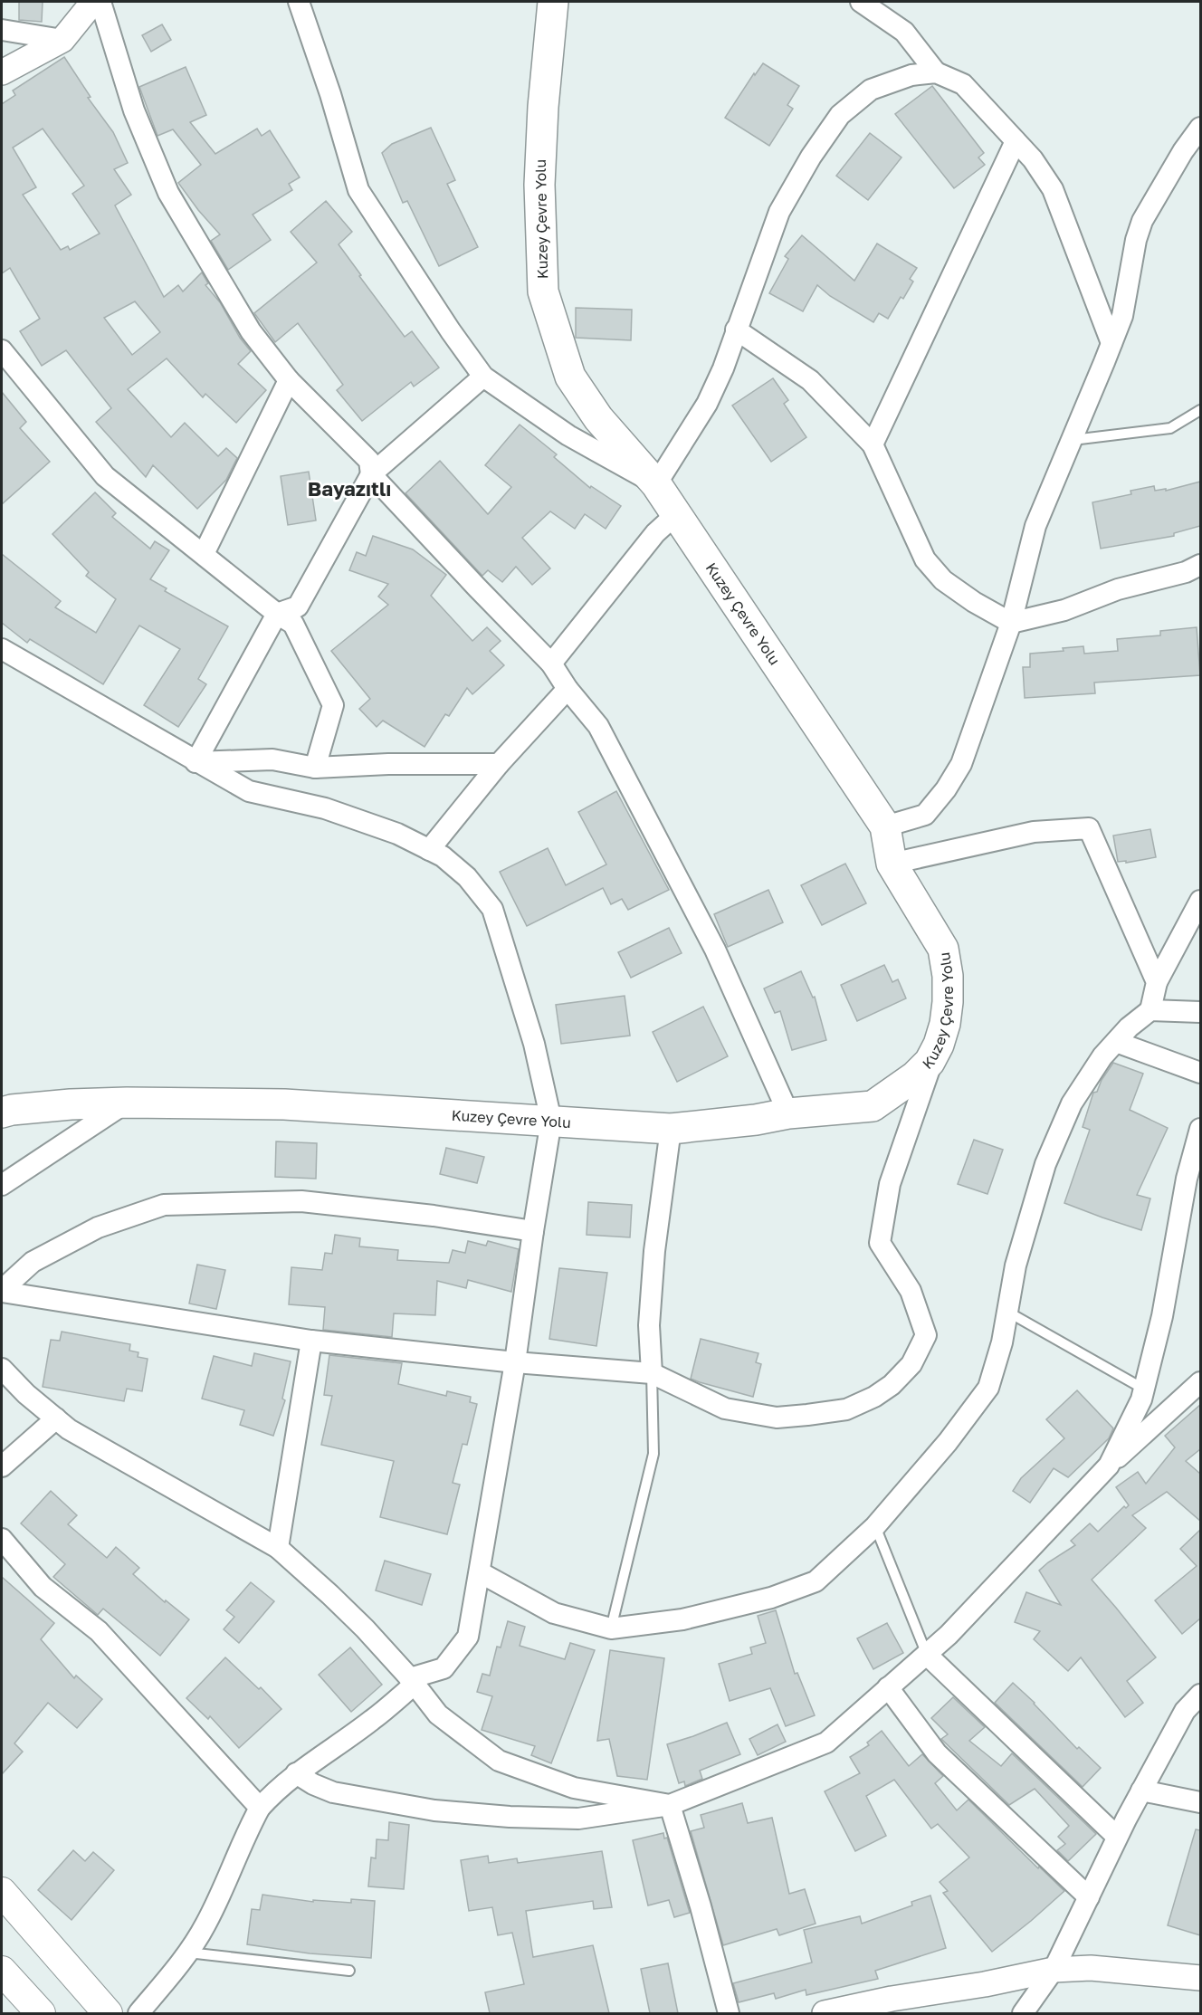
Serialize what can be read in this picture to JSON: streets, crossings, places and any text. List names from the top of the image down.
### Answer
{
  "streets": {
    "main road": ["Kuzey Çevre Yolu"]
  },
  "districts": ["Bayazıtlı"]
}
